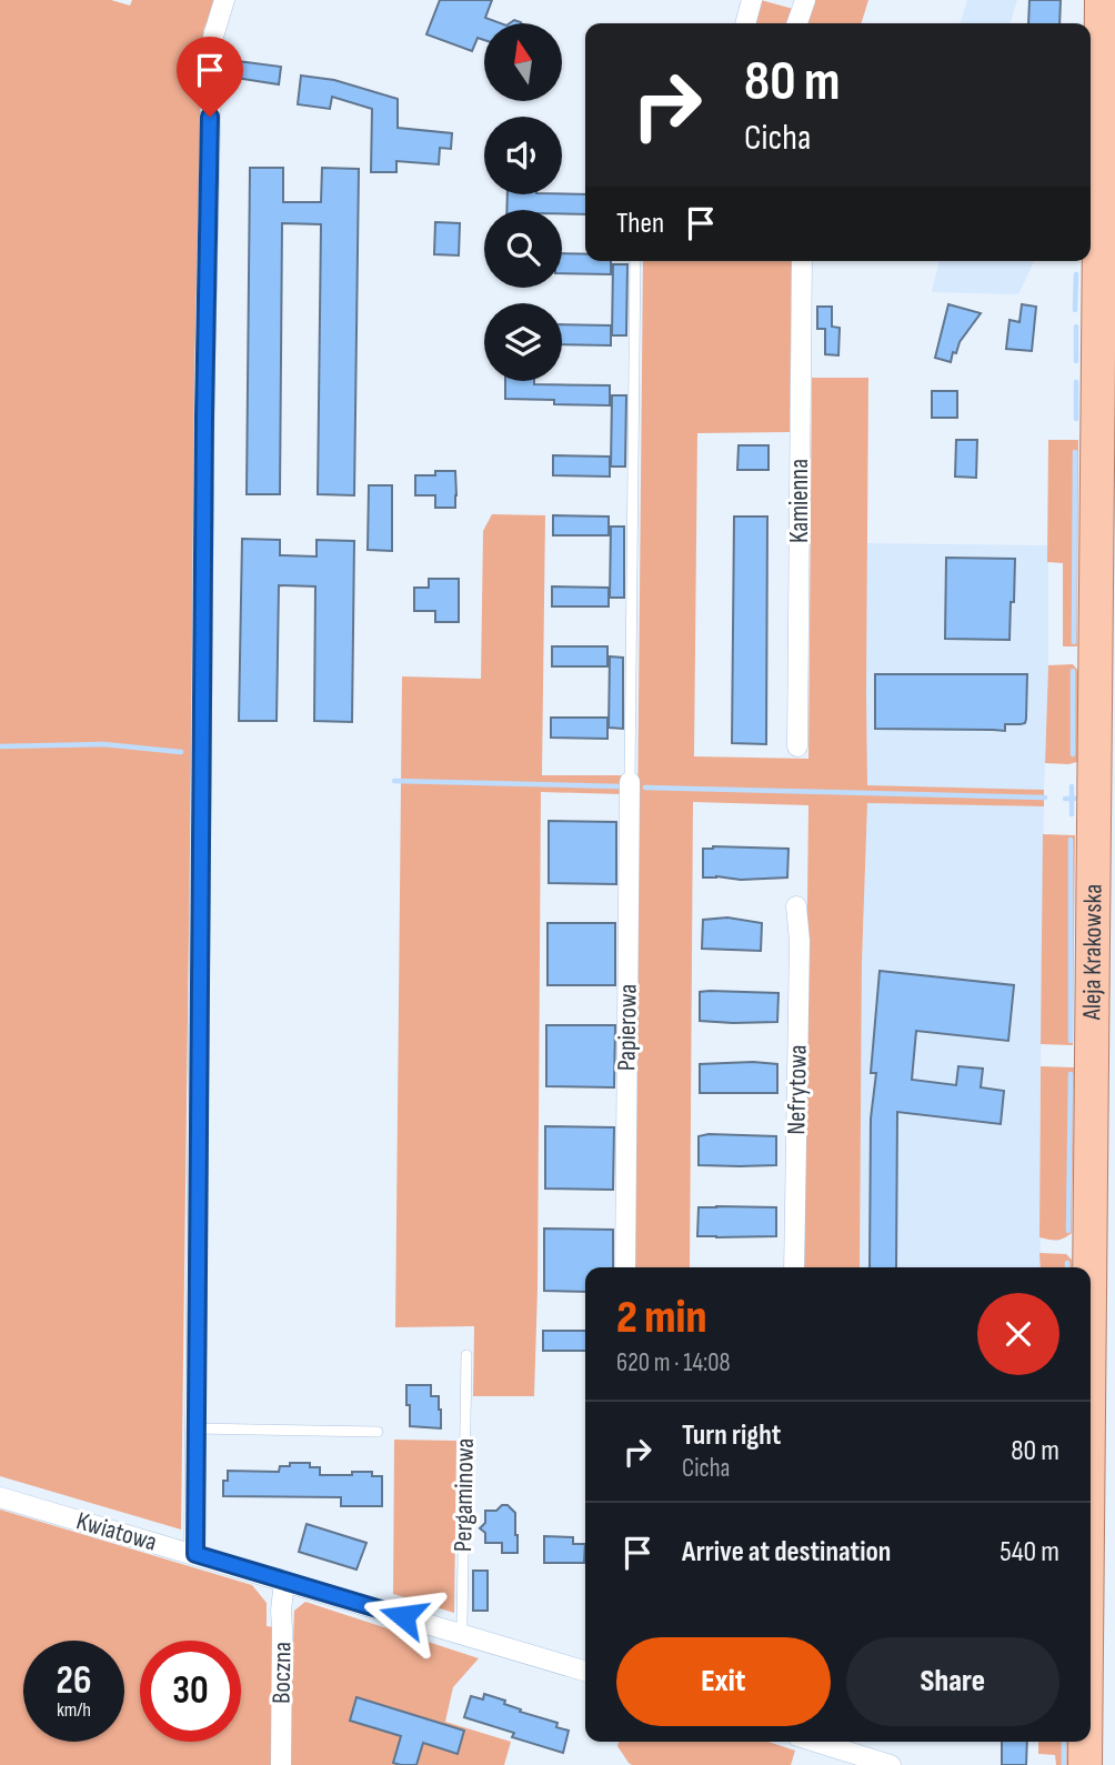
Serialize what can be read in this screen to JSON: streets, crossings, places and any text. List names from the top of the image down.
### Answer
{
  "streets": {
    "main road": ["Aleja Krakowska"],
    "street": [
      "Kamienna",
      "Papierowa",
      "Nefrytowa",
      "Kwiatowa",
      "Boczna"
    ],
    "lane": ["Pergaminowa"]
  },
  "crossings": [
    ["Pergaminowa", "Kwiatowa"],
    ["Kwiatowa", "Boczna"]
  ],
  "north": "top",
  "page": {
    "turn": ["80 m", "Cicha"],
    "then": "Then",
    "heading": ["2 min", "620 m · 14:08"],
    "list": [
      {
        "name": "Turn right",
        "note": "Cicha",
        "value": "80 m"
      },
      {
        "name": "Arrive at destination",
        "value": "540 m"
      }
    ],
    "buttons": ["Exit", "Share"],
    "speed": "26 km/h",
    "limit": "30"
  }
}
